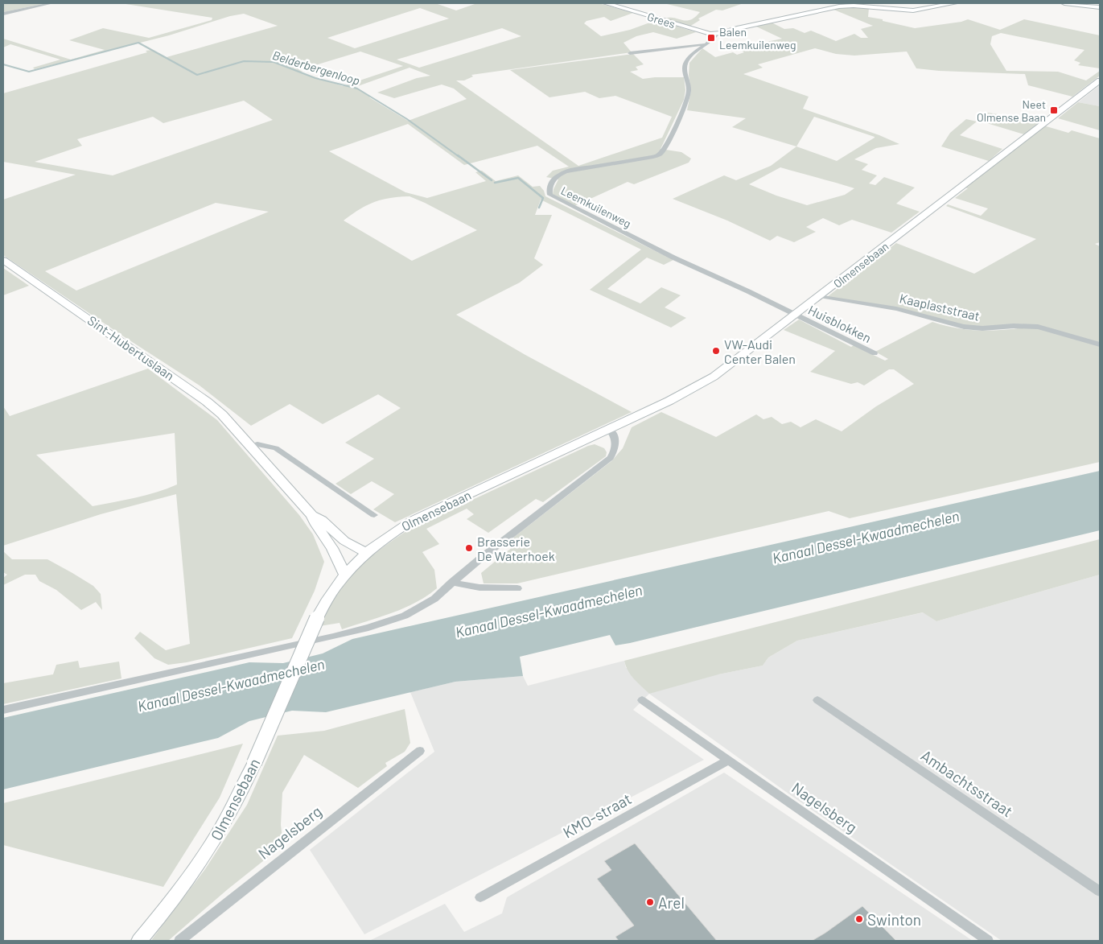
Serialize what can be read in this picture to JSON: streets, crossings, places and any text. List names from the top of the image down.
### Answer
{
  "streets": {
    "street": [
      "Grees",
      "Leemkuilenweg",
      "Olmensebaan",
      "Kaaplaststraat",
      "Huisblokken",
      "Sint-Hubertuslaan",
      "Ambachtsstraat",
      "Nagelsberg",
      "KMO-straat"
    ]
  },
  "crossings": [
    ["Grees", "Leemkuilenweg"],
    ["Leemkuilenweg", "Olmensebaan"],
    ["Leemkuilenweg", "Huisblokken"],
    ["Olmensebaan", "Kaaplaststraat"],
    ["Olmensebaan", "Huisblokken"],
    ["Olmensebaan", "Sint-Hubertuslaan"],
    ["Nagelsberg", "KMO-straat"]
  ],
  "water": ["Belderbergenloop", "Kanaal Dessel-Kwaadmechelen"],
  "places": {
    "transit": ["Balen Leemkuilenweg", "Neet Olmense Baan"],
    "other": [
      "VW-Audi Center Balen",
      "Brasserie De Waterhoek",
      "Arel",
      "Swinton"
    ]
  }
}
